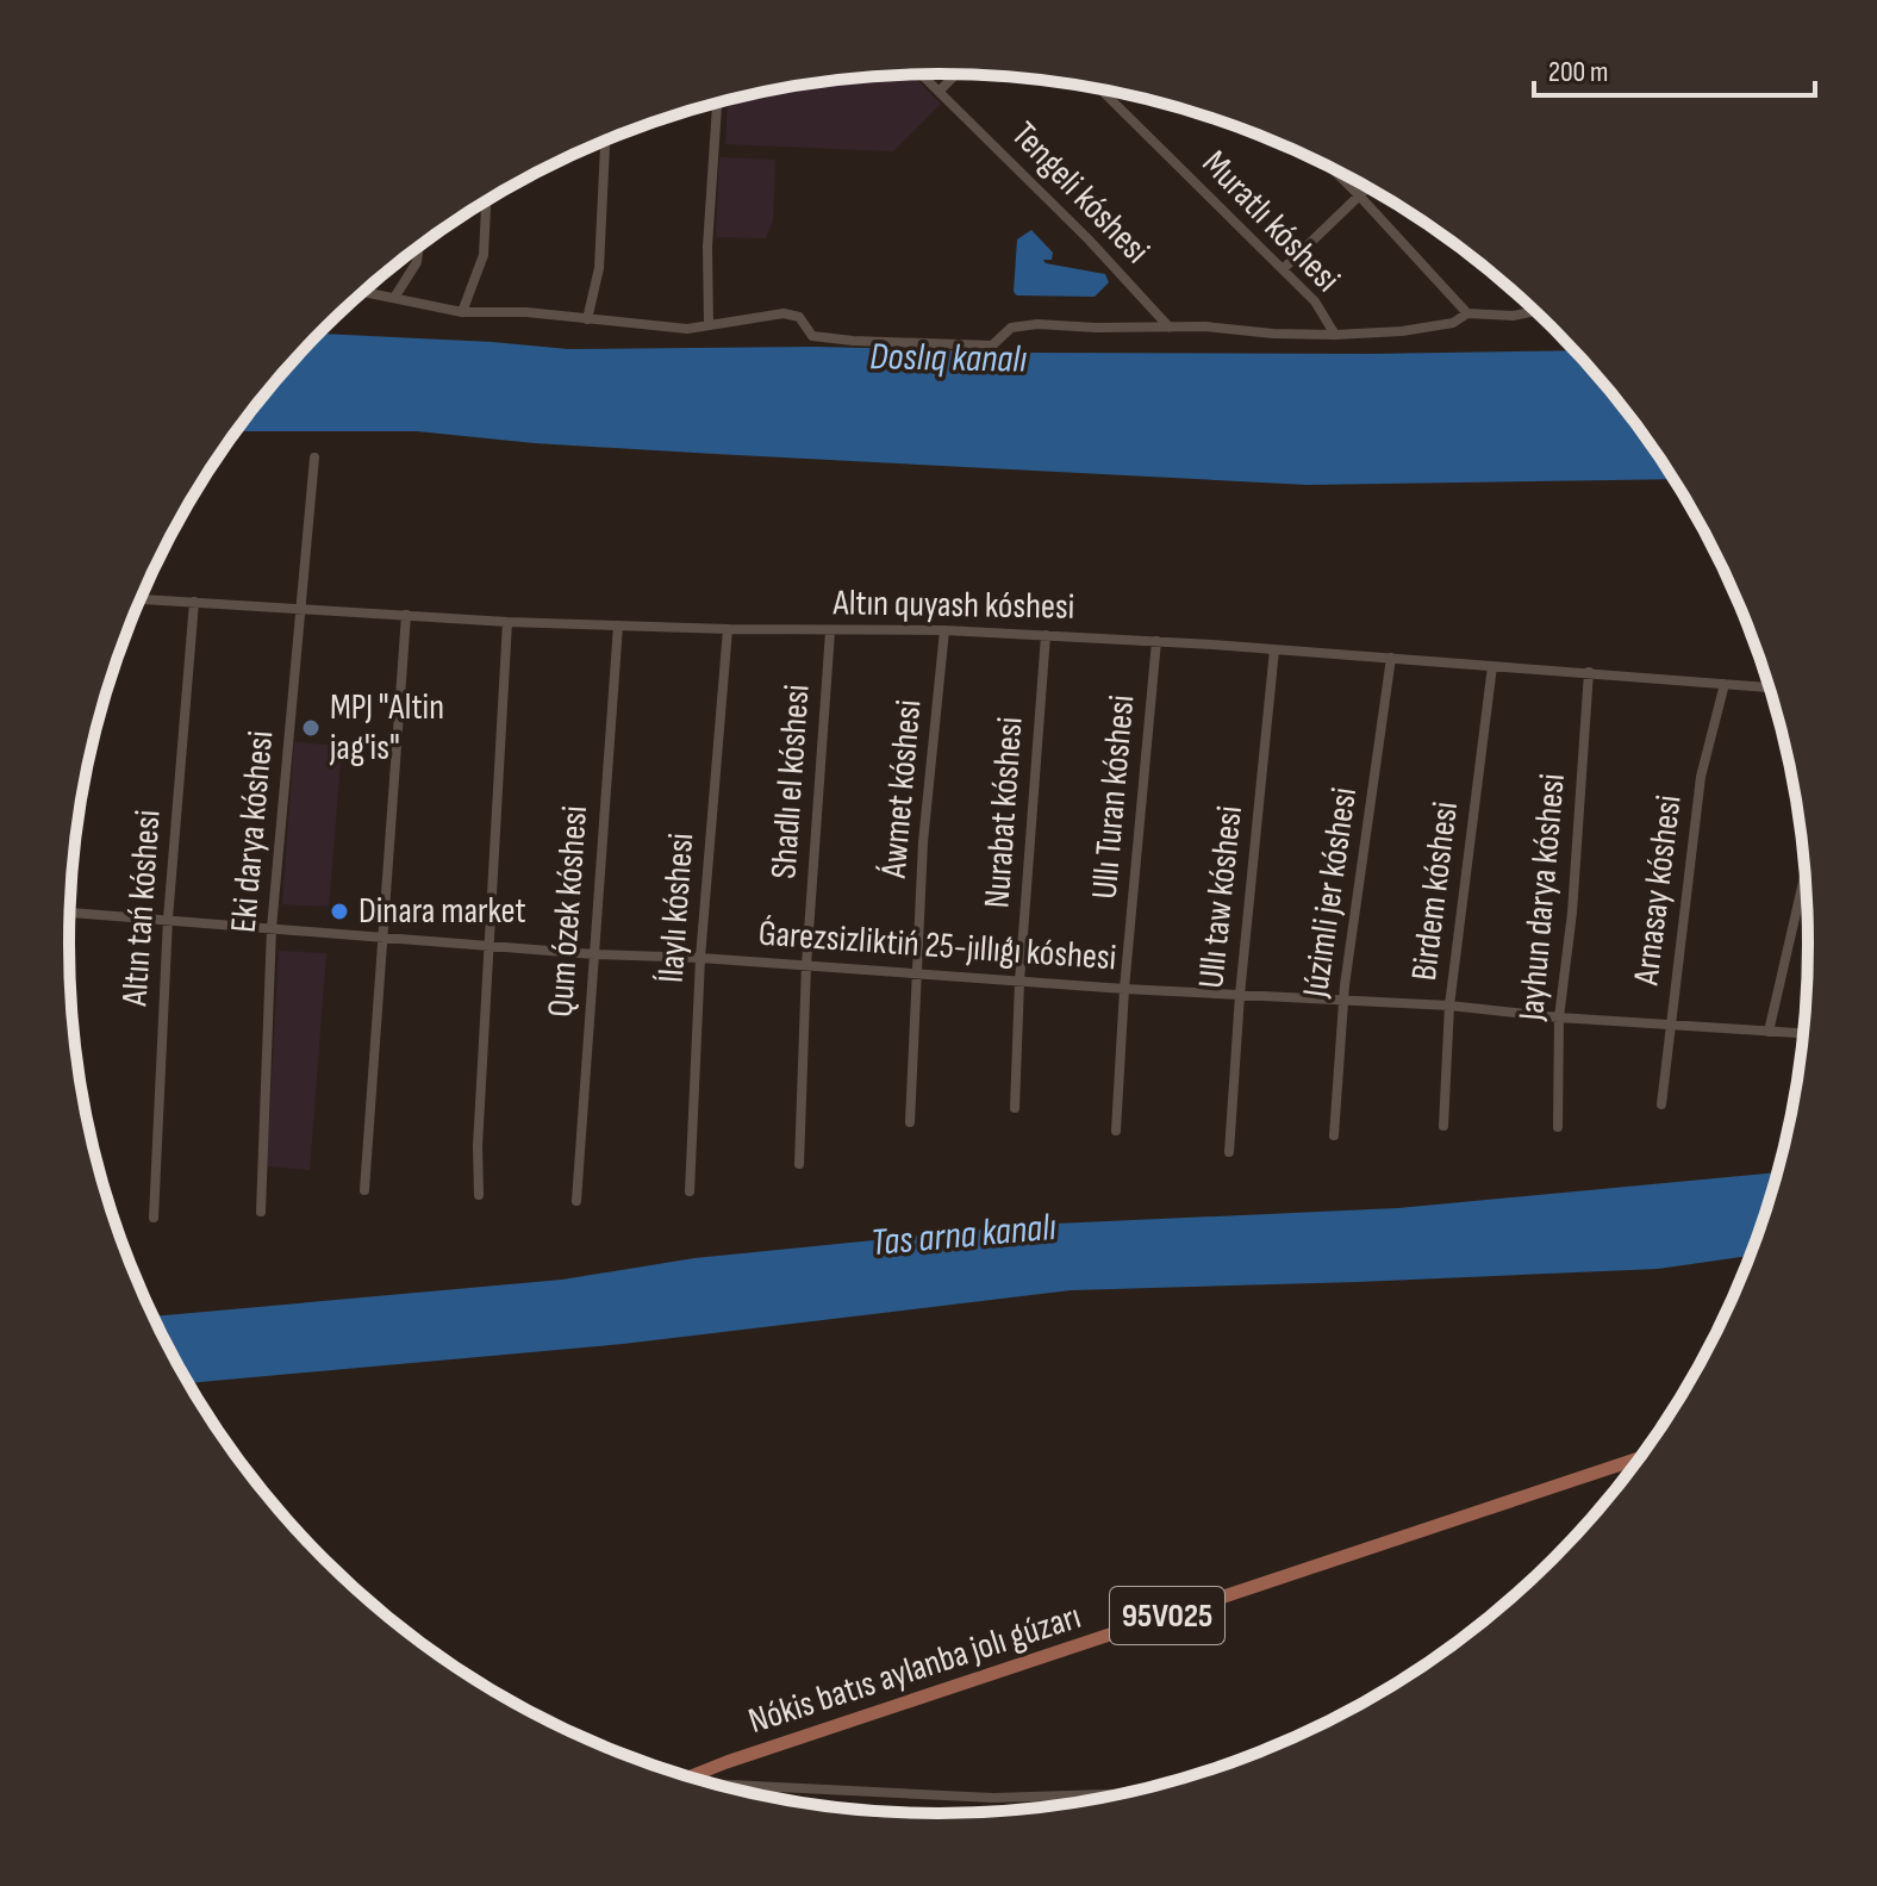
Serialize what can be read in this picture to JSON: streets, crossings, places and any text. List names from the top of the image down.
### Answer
{
  "streets": {
    "main road": ["95V025", "Nókis batıs aylanba jolı gúzarı"],
    "street": [
      "Tengeli kóshesi",
      "Muratlı kóshesi",
      "Altın quyash kóshesi",
      "Shadlı el kóshesi",
      "Áwmet kóshesi",
      "Ullı Turan kóshesi",
      "Nurabat kóshesi",
      "Eki darya kóshesi",
      "Arnasay kóshesi",
      "Birdem kóshesi",
      "Júzimli jer kóshesi",
      "Ullı taw kóshesi",
      "Jayhun darya kóshesi",
      "Altın tań kóshesi",
      "Ílaylı kóshesi",
      "Qum ózek kóshesi",
      "Ǵarezsizliktiń 25-jıllıǵı kóshesi"
    ]
  },
  "crossings": [
    ["Altın quyash kóshesi", "Shadlı el kóshesi"],
    ["Altın quyash kóshesi", "Áwmet kóshesi"],
    ["Altın quyash kóshesi", "Ullı Turan kóshesi"],
    ["Altın quyash kóshesi", "Nurabat kóshesi"],
    ["Altın quyash kóshesi", "Eki darya kóshesi"],
    ["Altın quyash kóshesi", "Arnasay kóshesi"],
    ["Altın quyash kóshesi", "Birdem kóshesi"],
    ["Altın quyash kóshesi", "Júzimli jer kóshesi"],
    ["Altın quyash kóshesi", "Ullı taw kóshesi"],
    ["Altın quyash kóshesi", "Jayhun darya kóshesi"],
    ["Altın quyash kóshesi", "Altın tań kóshesi"],
    ["Altın quyash kóshesi", "Ílaylı kóshesi"],
    ["Altın quyash kóshesi", "Qum ózek kóshesi"],
    ["Shadlı el kóshesi", "Ǵarezsizliktiń 25-jıllıǵı kóshesi"],
    ["Áwmet kóshesi", "Ǵarezsizliktiń 25-jıllıǵı kóshesi"],
    ["Ullı Turan kóshesi", "Ǵarezsizliktiń 25-jıllıǵı kóshesi"],
    ["Nurabat kóshesi", "Ǵarezsizliktiń 25-jıllıǵı kóshesi"],
    ["Eki darya kóshesi", "Ǵarezsizliktiń 25-jıllıǵı kóshesi"],
    ["Arnasay kóshesi", "Ǵarezsizliktiń 25-jıllıǵı kóshesi"],
    ["Birdem kóshesi", "Ǵarezsizliktiń 25-jıllıǵı kóshesi"],
    ["Júzimli jer kóshesi", "Ǵarezsizliktiń 25-jıllıǵı kóshesi"],
    ["Ullı taw kóshesi", "Ǵarezsizliktiń 25-jıllıǵı kóshesi"],
    ["Jayhun darya kóshesi", "Ǵarezsizliktiń 25-jıllıǵı kóshesi"],
    ["Altın tań kóshesi", "Ǵarezsizliktiń 25-jıllıǵı kóshesi"],
    ["Ílaylı kóshesi", "Ǵarezsizliktiń 25-jıllıǵı kóshesi"],
    ["Qum ózek kóshesi", "Ǵarezsizliktiń 25-jıllıǵı kóshesi"]
  ],
  "water": ["Doslıq kanalı", "Tas arna kanalı"],
  "places": ["MPJ \"Altin jag'is\"", "Dinara market"],
  "scale_bar": "200 m"
}
